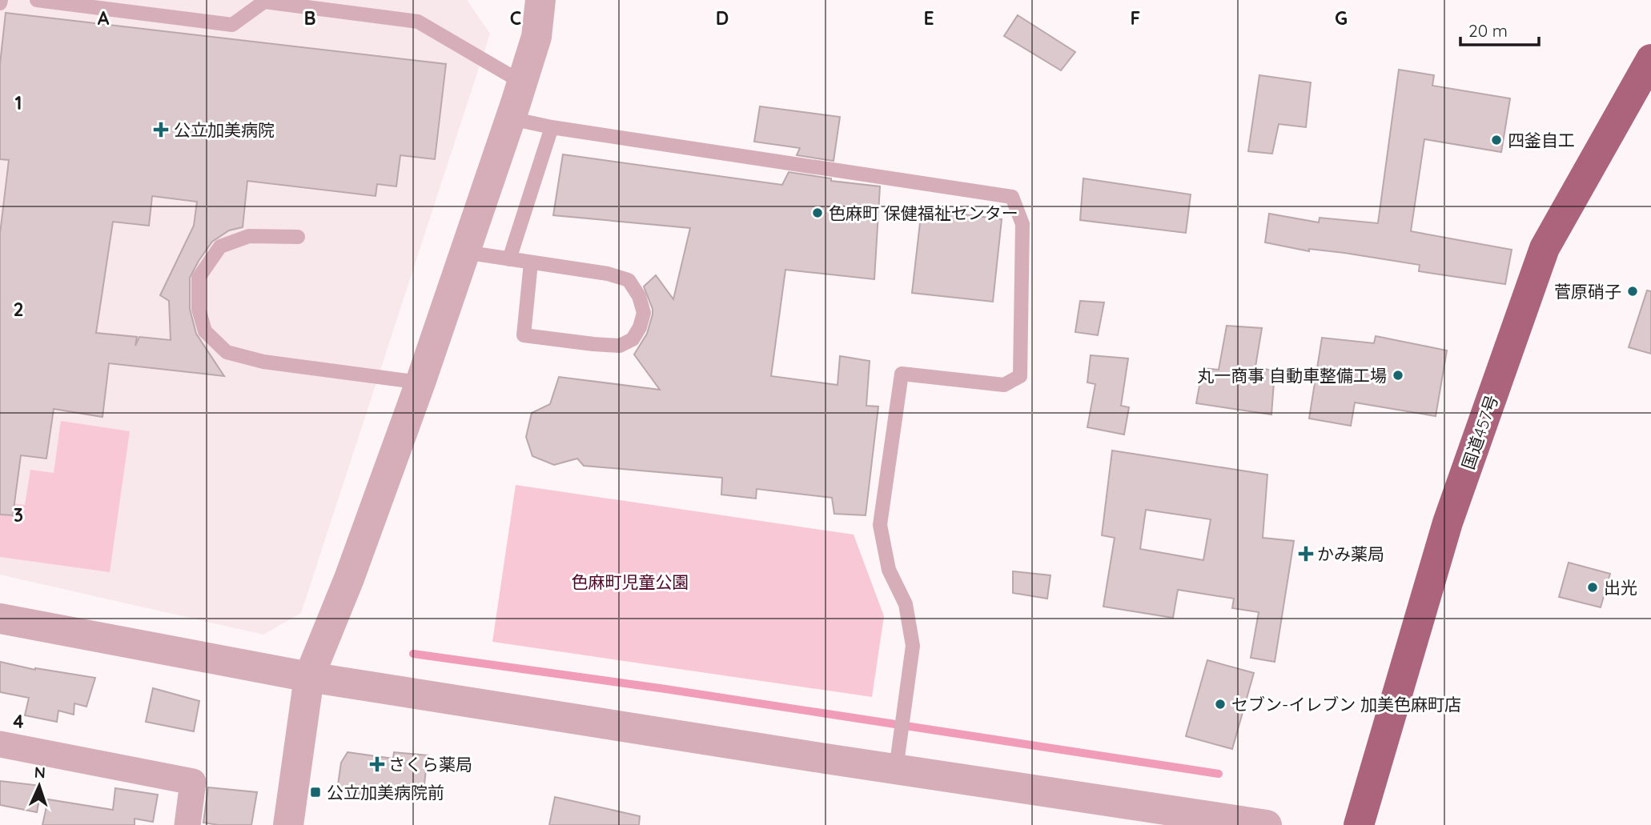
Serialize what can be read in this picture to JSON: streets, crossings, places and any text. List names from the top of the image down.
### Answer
{
  "streets": {
    "highway": ["国道457号"]
  },
  "parks": ["色麻町児童公園"],
  "places": {
    "health": ["公立加美病院", "かみ薬局", "さくら薬局"],
    "other": [
      "四釜自工",
      "色麻町 保健福祉センター",
      "菅原硝子",
      "丸一商事 自動車整備工場",
      "出光",
      "セブン-イレブン 加美色麻町店"
    ],
    "transit": ["公立加美病院前"]
  },
  "scale_bar": "20 m",
  "north": "top",
  "grid": {
    "columns": [
      "A",
      "B",
      "C",
      "D",
      "E",
      "F",
      "G"
    ],
    "rows": [
      "1",
      "2",
      "3",
      "4"
    ]
  }
}
